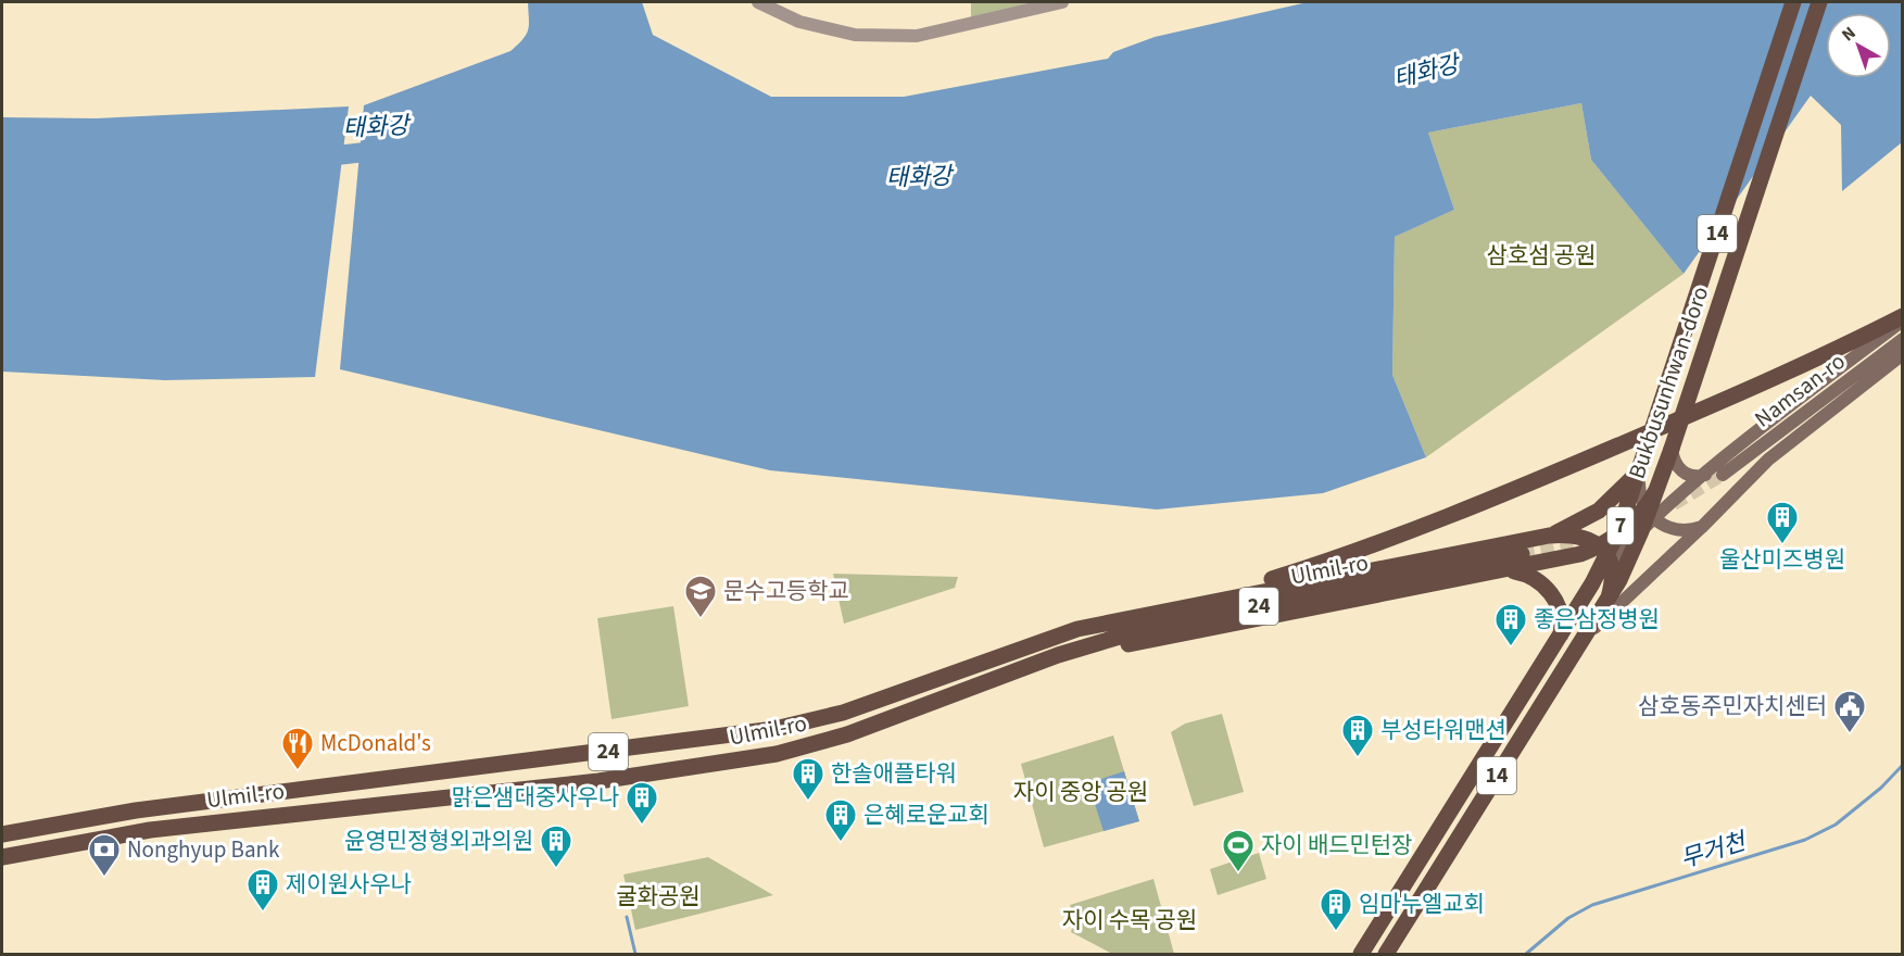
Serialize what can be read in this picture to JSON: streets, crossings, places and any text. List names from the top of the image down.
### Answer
{
  "streets": {
    "main road": [
      "14",
      "Bukbusunhwan-doro",
      "Namsan-ro",
      "7",
      "Ulmil-ro",
      "24"
    ]
  },
  "water": ["태화강", "무거천"],
  "parks": [
    "삼호섬 공원",
    "자이 중앙 공원",
    "굴화공원",
    "자이 수목 공원"
  ],
  "places": {
    "building": [
      "울산미즈병원",
      "좋은삼정병원",
      "부성타워맨션",
      "한솔애플타워",
      "맑은샘대중사우나",
      "은혜로운교회",
      "윤영민정형외과의원",
      "제이원사우나",
      "임마누엘교회"
    ],
    "school or university": ["문수고등학교"],
    "public building": ["삼호동주민자치센터"],
    "restaurant": ["McDonald's"],
    "sports": ["자이 배드민턴장"],
    "bank": ["Nonghyup Bank"]
  },
  "north": "top left"
}
